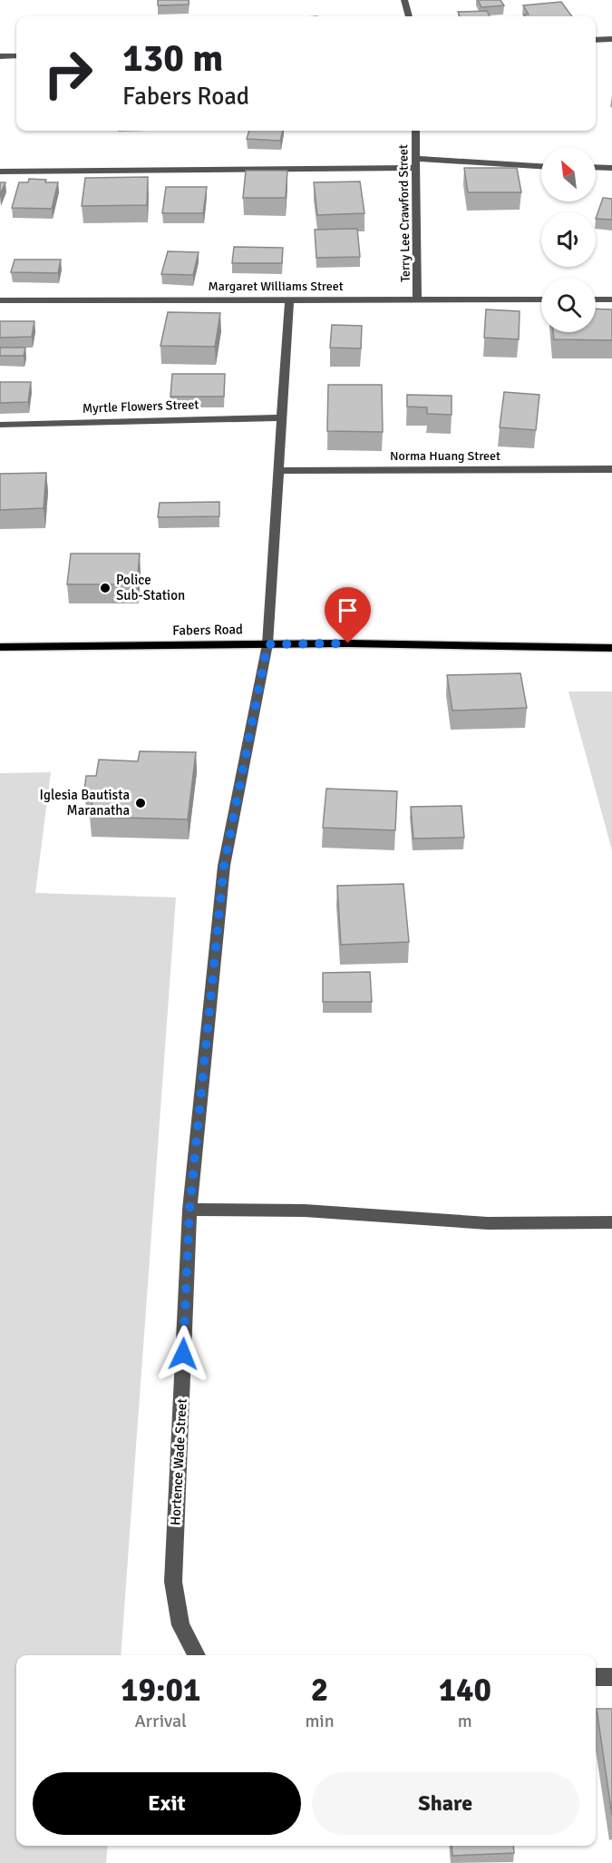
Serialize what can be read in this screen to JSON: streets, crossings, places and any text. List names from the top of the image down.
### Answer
{
  "streets": {
    "main road": ["Fabers Road"],
    "street": [
      "Terry Lee Crawford Street",
      "Margaret Williams Street",
      "Myrtle Flowers Street",
      "Norma Huang Street",
      "Hortence Wade Street"
    ]
  },
  "crossings": [
    ["Terry Lee Crawford Street", "Margaret Williams Street"],
    ["Margaret Williams Street", "Hortence Wade Street"],
    ["Myrtle Flowers Street", "Hortence Wade Street"],
    ["Norma Huang Street", "Hortence Wade Street"],
    ["Fabers Road", "Hortence Wade Street"]
  ],
  "places": ["Police Sub-Station", "Iglesia Bautista Maranatha"],
  "north": "top left",
  "page": {
    "turn": ["130 m", "Fabers Road"],
    "eta": [
      "19:01",
      "Arrival",
      "2",
      "min",
      "140",
      "m"
    ],
    "buttons": ["Exit", "Share"]
  }
}
